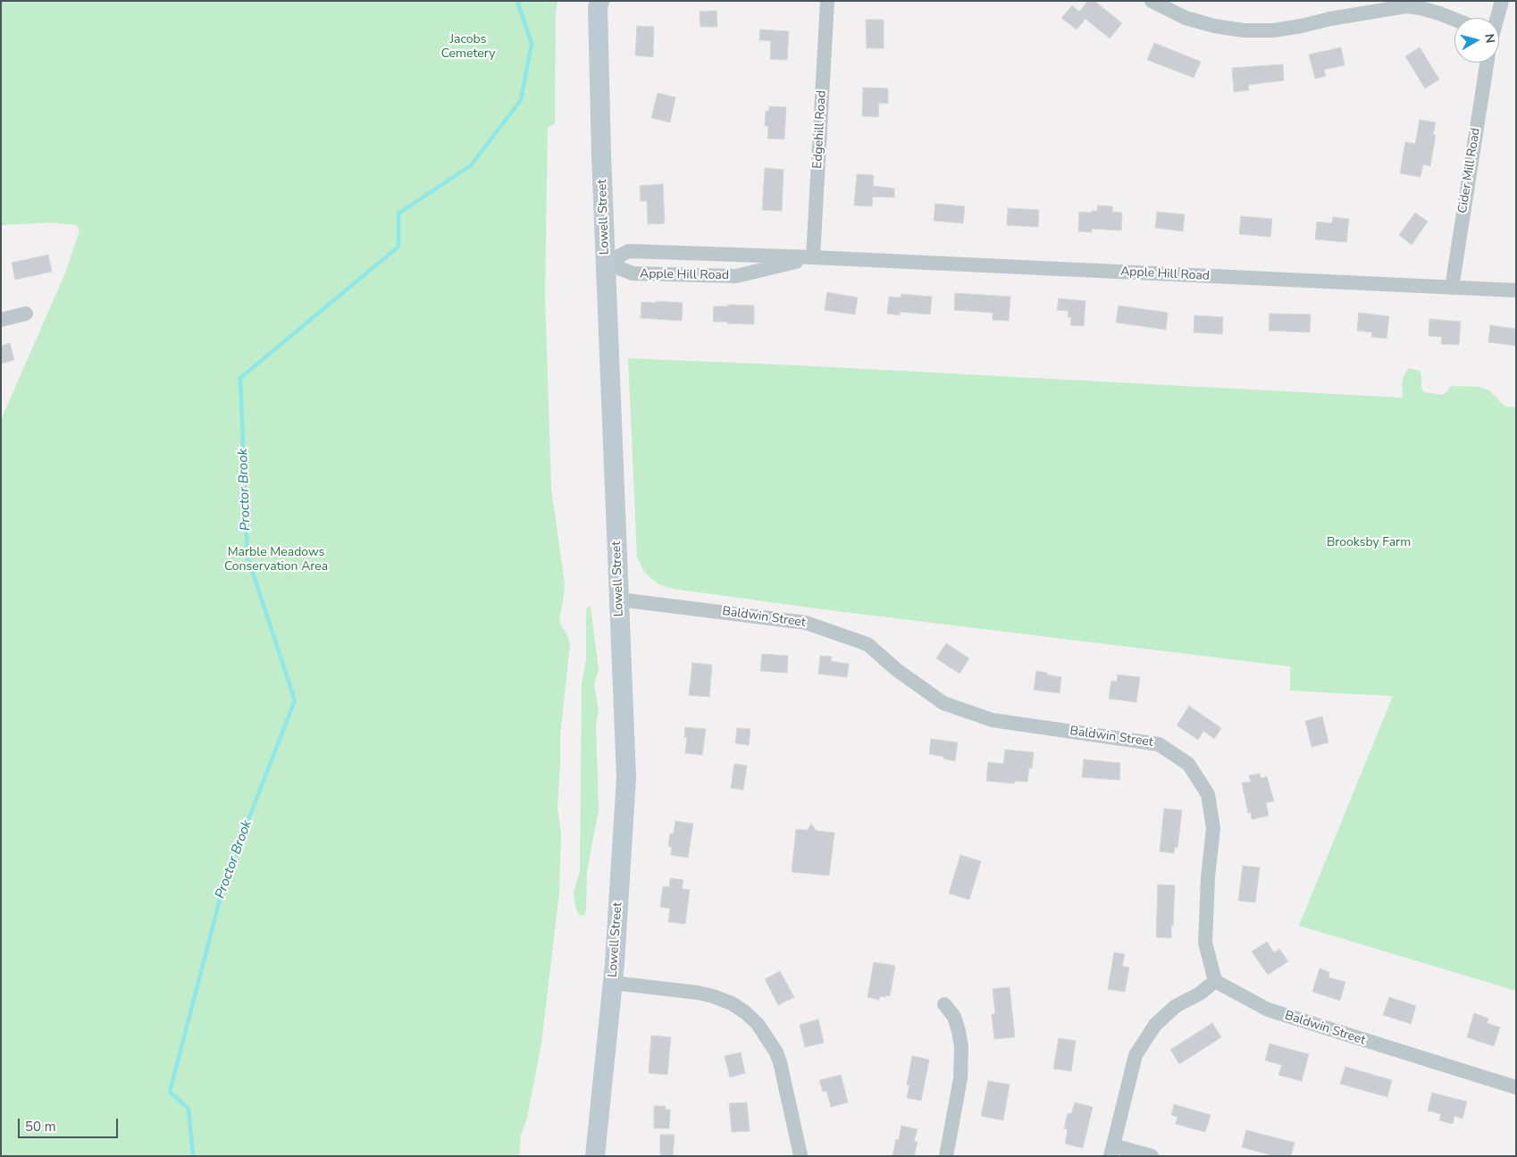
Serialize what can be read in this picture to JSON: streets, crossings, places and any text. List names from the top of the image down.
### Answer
{
  "streets": {
    "main road": ["Lowell Street"],
    "street": [
      "Edgehill Road",
      "Cider Mill Road",
      "Apple Hill Road",
      "Baldwin Street"
    ]
  },
  "crossings": [
    ["Edgehill Road", "Apple Hill Road"],
    ["Cider Mill Road", "Apple Hill Road"],
    ["Lowell Street", "Apple Hill Road"],
    ["Lowell Street", "Baldwin Street"]
  ],
  "water": ["Proctor Brook"],
  "parks": ["Jacobs Cemetery", "Brooksby Farm", "Marble Meadows Conservation Area"],
  "scale_bar": "50 m",
  "north": "right"
}
